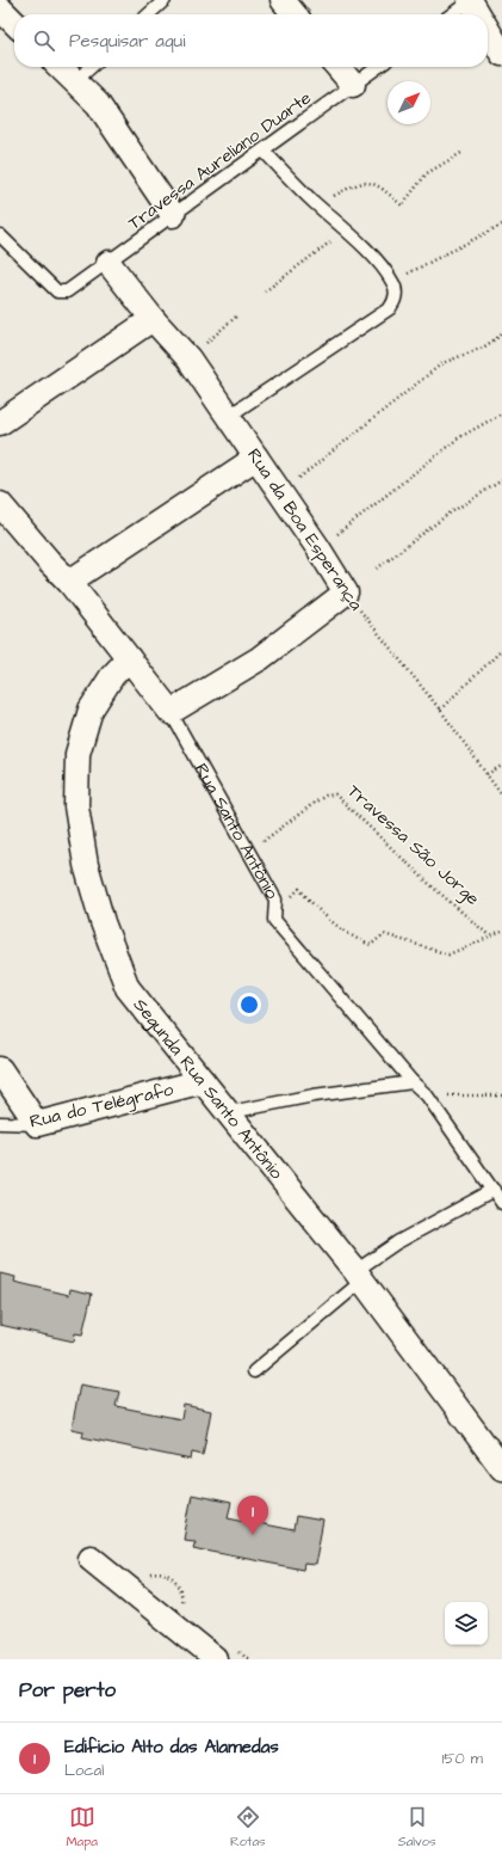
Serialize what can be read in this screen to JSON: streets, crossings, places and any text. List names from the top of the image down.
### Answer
{
  "streets": {
    "street": [
      "Rua da Boa Esperança",
      "Rua Santo Antônio",
      "Segunda Rua Santo Antônio",
      "Rua do Telégrafo"
    ],
    "lane": ["Travessa Aureliano Duarte"],
    "path": ["Travessa São Jorge"]
  },
  "crossings": [
    ["Travessa Aureliano Duarte", "Rua da Boa Esperança"],
    ["Rua Santo Antônio", "Segunda Rua Santo Antônio"],
    ["Segunda Rua Santo Antônio", "Rua do Telégrafo"]
  ],
  "north": "top right",
  "page": {
    "search": "Pesquisar aqui",
    "pins": "1",
    "heading": "Por perto",
    "list": [
      {
        "mark": "1",
        "name": "Edificio Alto das Alamedas",
        "note": "Local",
        "value": "150 m"
      }
    ],
    "nav": ["Mapa", "Rotas", "Salvos"]
  }
}
